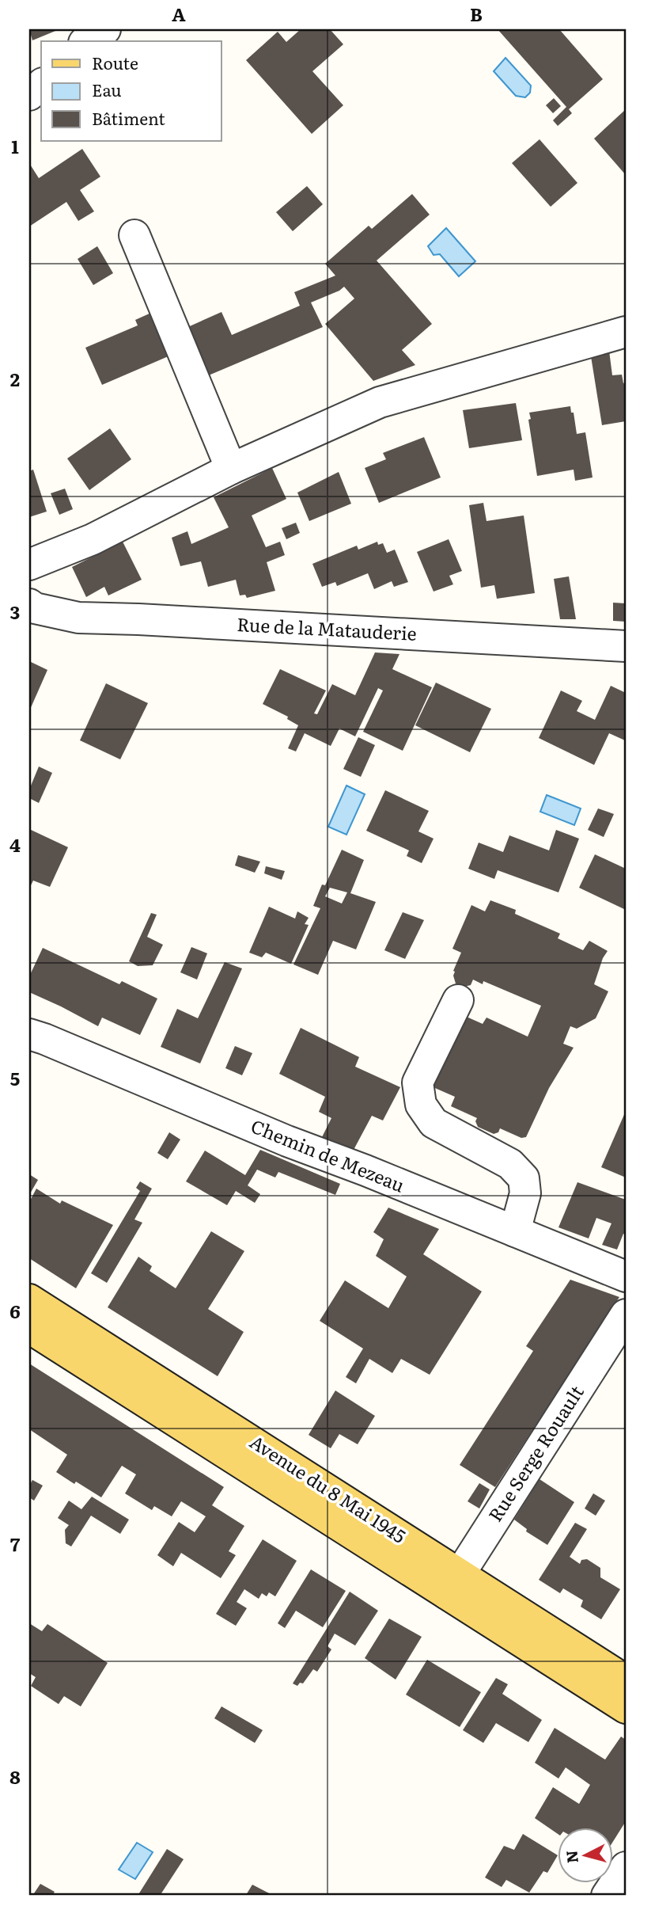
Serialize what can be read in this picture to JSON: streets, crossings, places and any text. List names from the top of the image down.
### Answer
{
  "streets": {
    "main road": ["Avenue du 8 Mai 1945"],
    "street": ["Rue de la Matauderie", "Chemin de Mezeau", "Rue Serge Rouault"]
  },
  "crossings": [
    ["Rue Serge Rouault", "Avenue du 8 Mai 1945"]
  ],
  "legend": ["Route", "Eau", "Bâtiment"],
  "north": "left",
  "grid": {
    "columns": ["A", "B"],
    "rows": [
      "1",
      "2",
      "3",
      "4",
      "5",
      "6",
      "7",
      "8"
    ]
  }
}
